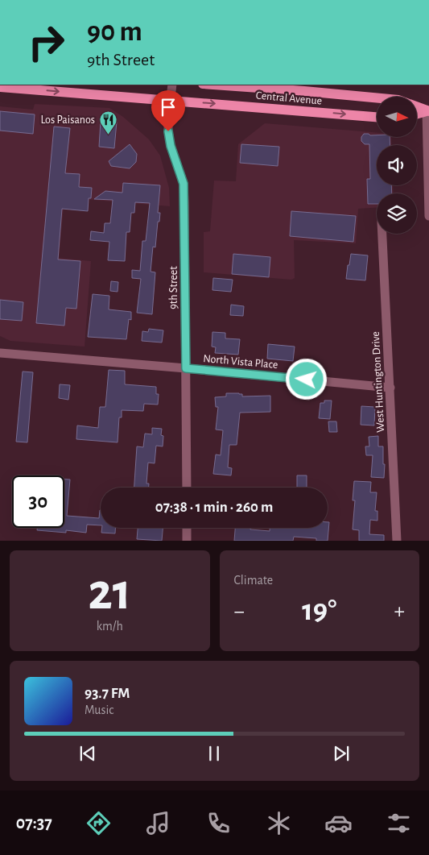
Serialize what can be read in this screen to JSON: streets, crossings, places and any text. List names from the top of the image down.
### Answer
{
  "streets": {
    "main road": ["Central Avenue"],
    "street": ["9th Street", "North Vista Place", "West Huntington Drive"]
  },
  "crossings": [
    ["Central Avenue", "9th Street"],
    ["9th Street", "North Vista Place"],
    ["North Vista Place", "West Huntington Drive"]
  ],
  "places": {
    "restaurant": ["Los Paisanos"]
  },
  "north": "right",
  "page": {
    "turn": ["90 m", "9th Street"],
    "limit": "30",
    "trip": "07:38 · 1 min · 260 m",
    "tile": [
      ["21", "km/h"],
      "Climate"
    ],
    "heat": ["−", "19°", "+"],
    "song": ["93.7 FM", "Music"],
    "tabs": "07:37"
  }
}
